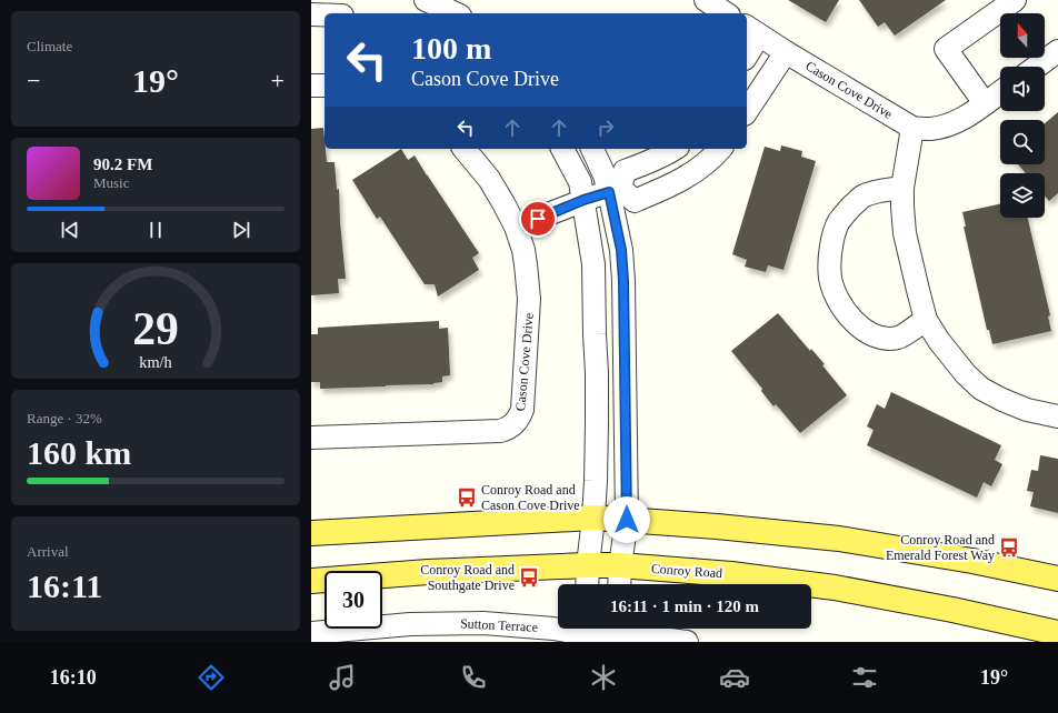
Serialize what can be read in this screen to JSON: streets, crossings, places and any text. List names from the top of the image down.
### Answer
{
  "streets": {
    "main road": ["Conroy Road"],
    "street": ["Cason Cove Drive", "Sutton Terrace"]
  },
  "places": {
    "bus stop": ["Conroy Road and Cason Cove Drive", "Conroy Road and Emerald Forest Way", "Conroy Road and Southgate Drive"]
  },
  "north": "top",
  "page": {
    "tile": [
      "Climate",
      ["Range · 32%", "160 km"],
      ["Arrival", "16:11"]
    ],
    "turn": ["100 m", "Cason Cove Drive"],
    "heat": ["−", "19°", "+"],
    "song": ["90.2 FM", "Music"],
    "limit": "30",
    "trip": "16:11 · 1 min · 120 m",
    "tabs": ["16:10", "19°"],
    "gauge": ["29", "km/h"]
  }
}
